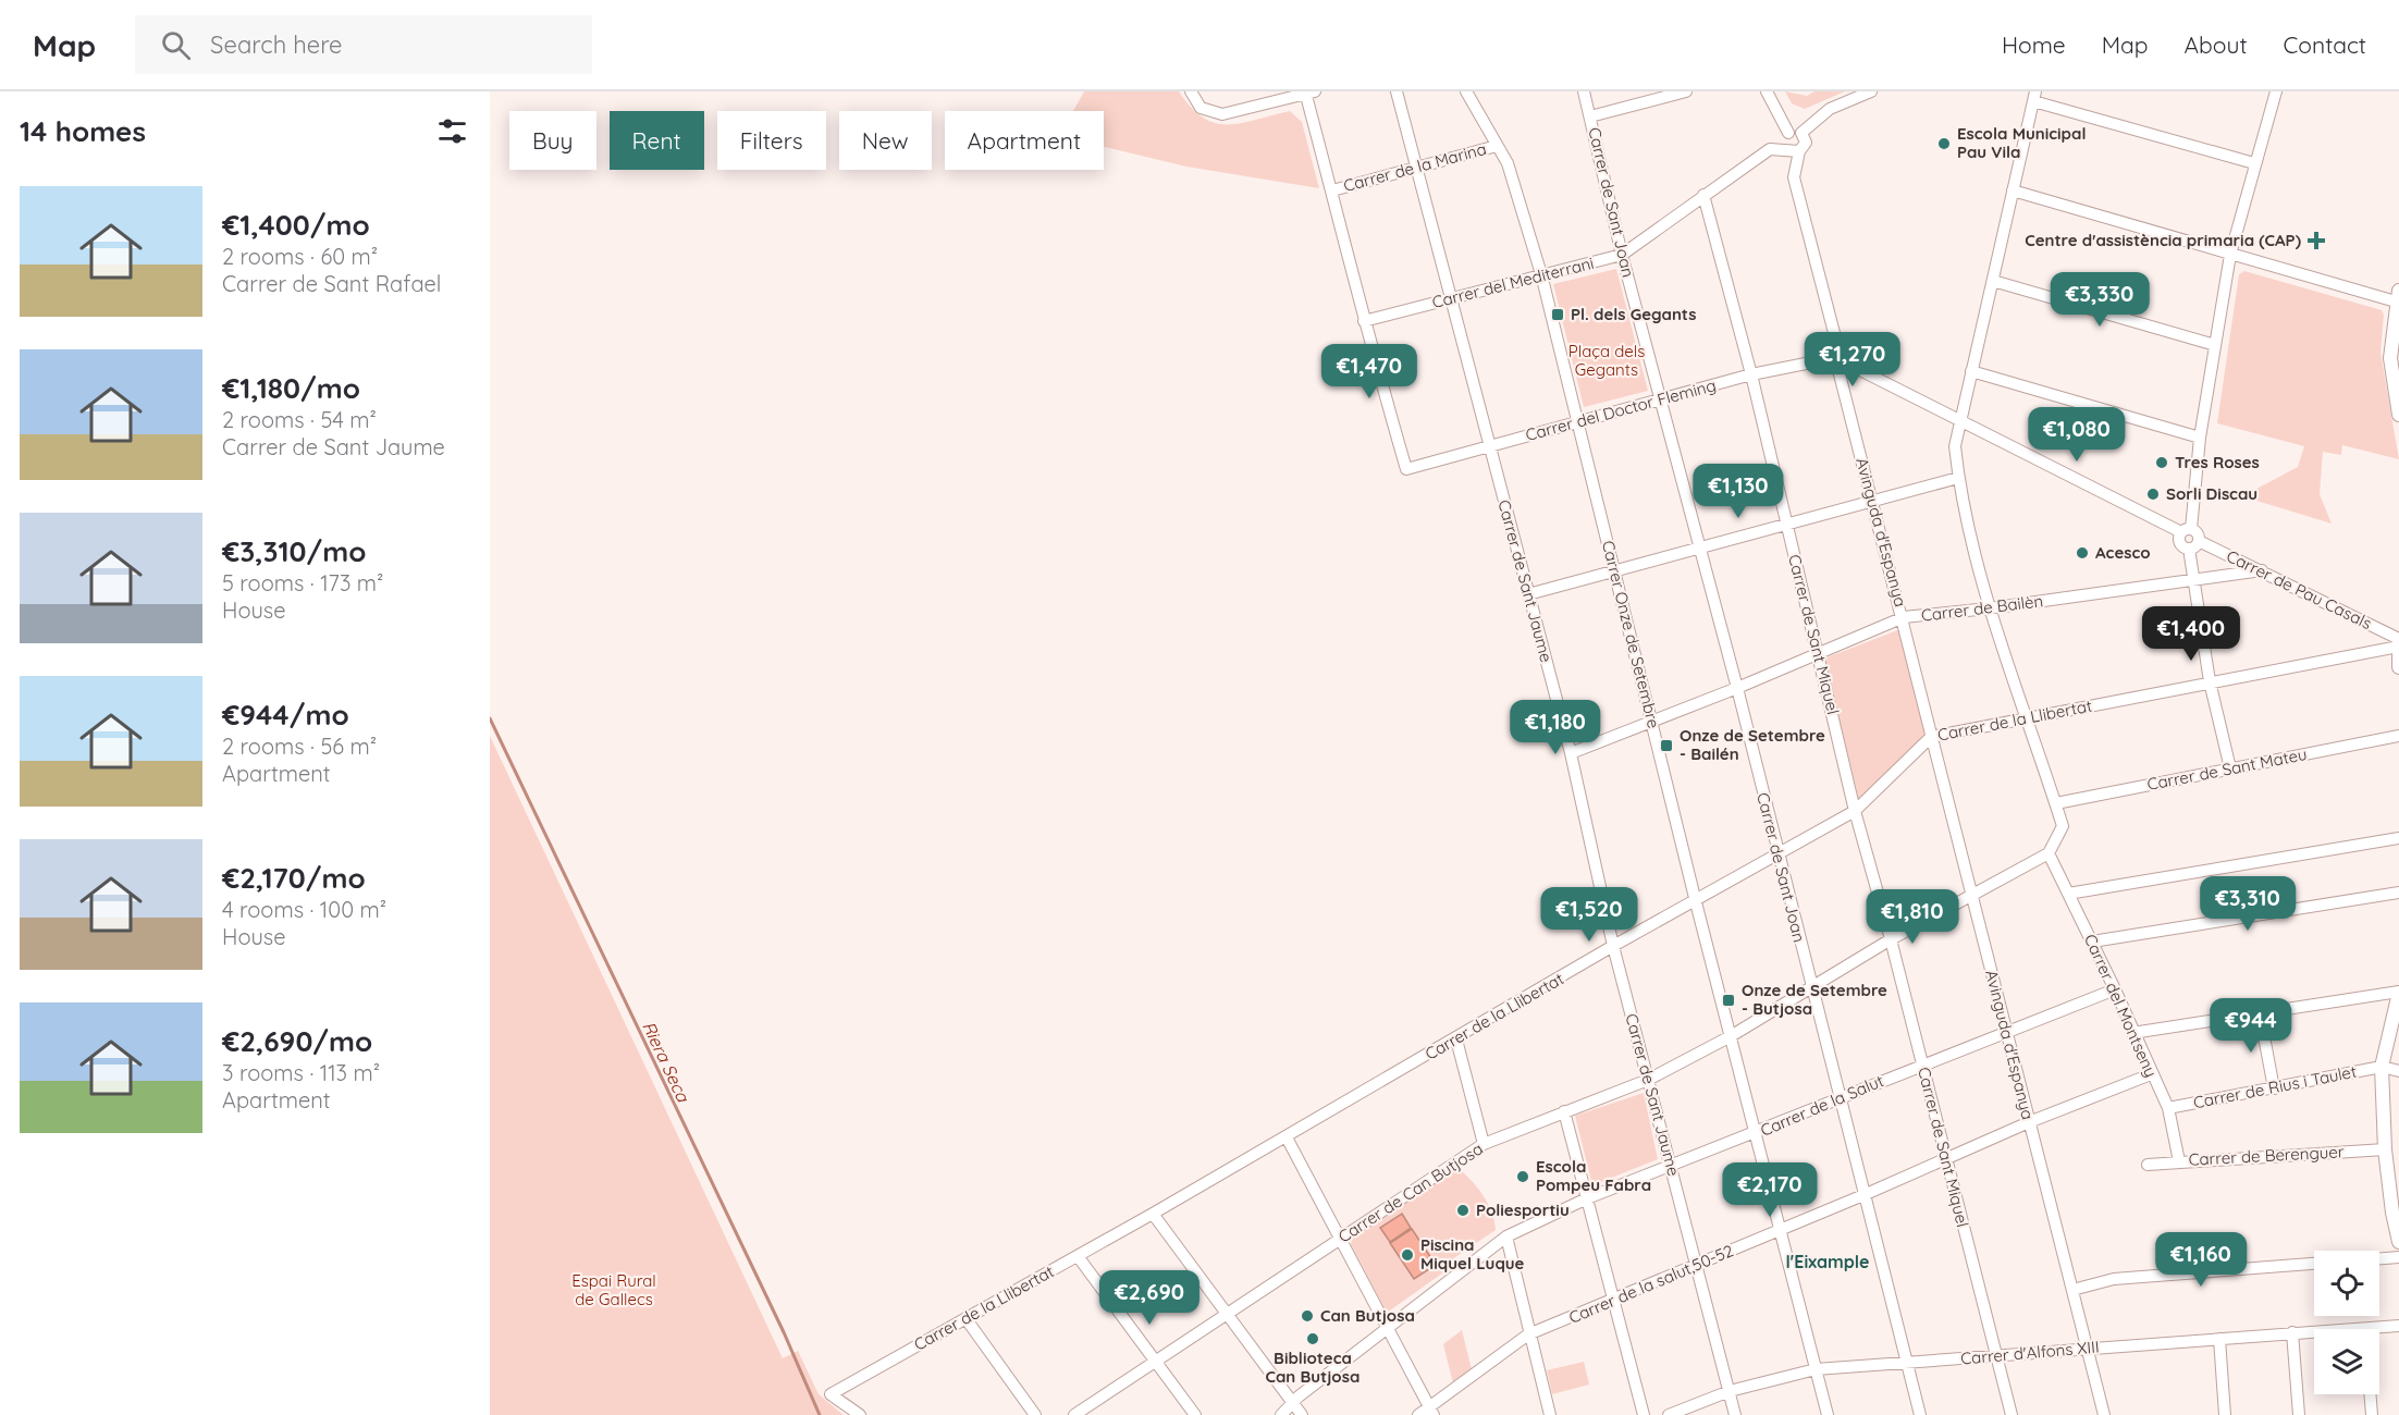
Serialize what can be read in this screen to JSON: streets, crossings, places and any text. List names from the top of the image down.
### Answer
{
  "streets": {
    "street": [
      "Carrer de la Marina",
      "Carrer de Sant Joan",
      "Carrer del Mediterrani",
      "Carrer del Doctor Fleming",
      "Avinguda d'Espanya",
      "Carrer de Sant Jaume",
      "Carrer de Pau Casals",
      "Carrer de Bailèn",
      "Carrer Onze de Setembre",
      "Carrer de Sant Miquel",
      "Carrer de la Llibertat",
      "Carrer de Sant Mateu",
      "Carrer del Montseny",
      "Carrer de Rius i Taulet",
      "Carrer de la Salut",
      "Carrer de Berenguer",
      "Carrer de Can Butjosa",
      "Carrer de la salut,50-52",
      "Carrer d'Alfons XIII"
    ]
  },
  "crossings": [
    ["Carrer de la Marina", "Carrer de Sant Jaume"],
    ["Carrer de la Marina", "Carrer Onze de Setembre"],
    ["Carrer de Sant Joan", "Carrer del Mediterrani"],
    ["Carrer de Sant Joan", "Carrer del Doctor Fleming"],
    ["Carrer de Sant Joan", "Carrer de Bailèn"],
    ["Carrer de Sant Joan", "Carrer de la Llibertat"],
    ["Carrer de Sant Joan", "Carrer de la Salut"],
    ["Carrer de Sant Joan", "Carrer de Can Butjosa"],
    ["Carrer de Sant Joan", "Carrer de la salut,50-52"],
    ["Carrer de Sant Joan", "Carrer d'Alfons XIII"],
    ["Carrer del Mediterrani", "Carrer del Doctor Fleming"],
    ["Carrer del Mediterrani", "Avinguda d'Espanya"],
    ["Carrer del Mediterrani", "Carrer de Sant Jaume"],
    ["Carrer del Mediterrani", "Carrer Onze de Setembre"],
    ["Carrer del Mediterrani", "Carrer de Sant Miquel"],
    ["Carrer del Doctor Fleming", "Avinguda d'Espanya"],
    ["Carrer del Doctor Fleming", "Carrer de Sant Jaume"],
    ["Carrer del Doctor Fleming", "Carrer Onze de Setembre"],
    ["Carrer del Doctor Fleming", "Carrer de Sant Miquel"],
    ["Avinguda d'Espanya", "Carrer de Bailèn"],
    ["Avinguda d'Espanya", "Carrer de la Llibertat"],
    ["Avinguda d'Espanya", "Carrer de la Salut"],
    ["Avinguda d'Espanya", "Carrer de Can Butjosa"],
    ["Avinguda d'Espanya", "Carrer de la salut,50-52"],
    ["Avinguda d'Espanya", "Carrer d'Alfons XIII"],
    ["Carrer de Sant Jaume", "Carrer de Bailèn"],
    ["Carrer de Sant Jaume", "Carrer de la Llibertat"],
    ["Carrer de Sant Jaume", "Carrer de la Salut"],
    ["Carrer de Sant Jaume", "Carrer de Can Butjosa"],
    ["Carrer de Sant Jaume", "Carrer de la salut,50-52"],
    ["Carrer de Sant Jaume", "Carrer d'Alfons XIII"],
    ["Carrer de Pau Casals", "Carrer de Bailèn"],
    ["Carrer de Bailèn", "Carrer Onze de Setembre"],
    ["Carrer de Bailèn", "Carrer de Sant Miquel"],
    ["Carrer Onze de Setembre", "Carrer de la Llibertat"],
    ["Carrer Onze de Setembre", "Carrer de la Salut"],
    ["Carrer Onze de Setembre", "Carrer de Can Butjosa"],
    ["Carrer Onze de Setembre", "Carrer de la salut,50-52"],
    ["Carrer Onze de Setembre", "Carrer d'Alfons XIII"],
    ["Carrer de Sant Miquel", "Carrer de la Llibertat"],
    ["Carrer de Sant Miquel", "Carrer de la Salut"],
    ["Carrer de Sant Miquel", "Carrer de Can Butjosa"],
    ["Carrer de Sant Miquel", "Carrer de la salut,50-52"],
    ["Carrer de Sant Miquel", "Carrer d'Alfons XIII"],
    ["Carrer del Montseny", "Carrer de Rius i Taulet"],
    ["Carrer del Montseny", "Carrer de la Salut"],
    ["Carrer del Montseny", "Carrer de Berenguer"],
    ["Carrer del Montseny", "Carrer de Can Butjosa"],
    ["Carrer del Montseny", "Carrer de la salut,50-52"]
  ],
  "districts": ["l'Eixample"],
  "water": ["Riera Seca"],
  "parks": ["Plaça dels Gegants", "Espai Rural de Gallecs"],
  "places": {
    "other": [
      "Escola Municipal Pau Vila",
      "Tres Roses",
      "Sorli Discau",
      "Acesco",
      "Escola Pompeu Fabra",
      "Poliesportiu",
      "Piscina Miquel Luque",
      "Can Butjosa",
      "Biblioteca Can Butjosa"
    ],
    "health": ["Centre d'assistència primaria (CAP)"],
    "transit": ["Pl. dels Gegants", "Onze de Setembre - Bailén", "Onze de Setembre - Butjosa"]
  },
  "page": {
    "header": "Map",
    "search": "Search here",
    "nav": [
      "Home",
      "Map",
      "About",
      "Contact"
    ],
    "heading": "14 homes",
    "chip": [
      "Buy",
      "Rent",
      "Filters",
      "New",
      "Apartment"
    ],
    "list": [
      {
        "name": "€1,400/mo",
        "note": "2 rooms · 60 m² · Carrer de Sant Rafael"
      },
      {
        "name": "€1,180/mo",
        "note": "2 rooms · 54 m² · Carrer de Sant Jaume"
      },
      {
        "name": "€3,310/mo",
        "note": "5 rooms · 173 m² · House"
      },
      {
        "name": "€944/mo",
        "note": "2 rooms · 56 m² · Apartment"
      },
      {
        "name": "€2,170/mo",
        "note": "4 rooms · 100 m² · House"
      },
      {
        "name": "€2,690/mo",
        "note": "3 rooms · 113 m² · Apartment"
      }
    ],
    "price": [
      "€3,330",
      "€1,270",
      "€1,470",
      "€1,080",
      "€1,130",
      "€1,400",
      "€1,180",
      "€3,310",
      "€1,520",
      "€1,810",
      "€944",
      "€2,170",
      "€1,160",
      "€2,690"
    ]
  }
}
